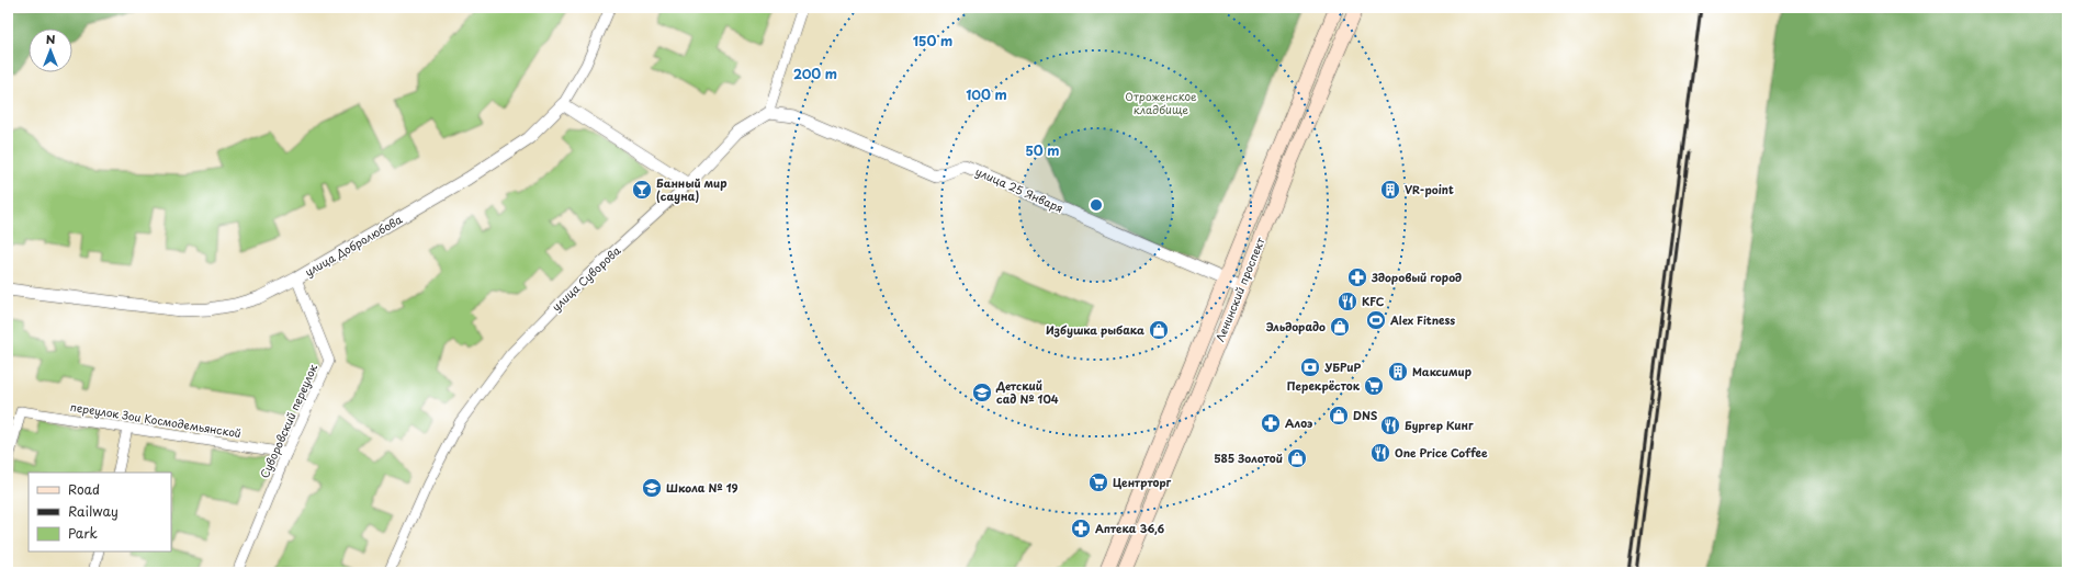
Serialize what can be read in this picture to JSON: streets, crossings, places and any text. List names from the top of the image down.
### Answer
{
  "streets": {
    "main road": ["Ленинский проспект"],
    "street": [
      "улица 25 Января",
      "улица Добролюбова",
      "улица Суворова",
      "переулок Зои Космодемьянской",
      "Суворовский переулок"
    ]
  },
  "crossings": [
    ["улица 25 Января", "улица Суворова"],
    ["улица 25 Января", "Ленинский проспект"],
    ["улица Добролюбова", "Суворовский переулок"],
    ["переулок Зои Космодемьянской", "Суворовский переулок"]
  ],
  "parks": ["Отроженское кладбище"],
  "places": {
    "bar": ["Банный мир (сауна)"],
    "building": ["VR-point", "Максимир"],
    "pharmacy": ["Здоровый город", "Алоэ", "Аптека 36,6"],
    "restaurant": ["KFC", "Бургер Кинг", "One Price Coffee"],
    "sports": ["Alex Fitness"],
    "shop": [
      "Эльдорадо",
      "Избушка рыбака",
      "DNS",
      "585 Золотой"
    ],
    "bank": ["УБРиР"],
    "supermarket": ["Перекрёсток", "Центрторг"],
    "school or university": ["Детский сад № 104", "Школа № 19"]
  },
  "legend": ["Road", "Railway", "Park"],
  "north": "top",
  "rings": [
    "150 m",
    "200 m",
    "100 m",
    "50 m"
  ]
}
